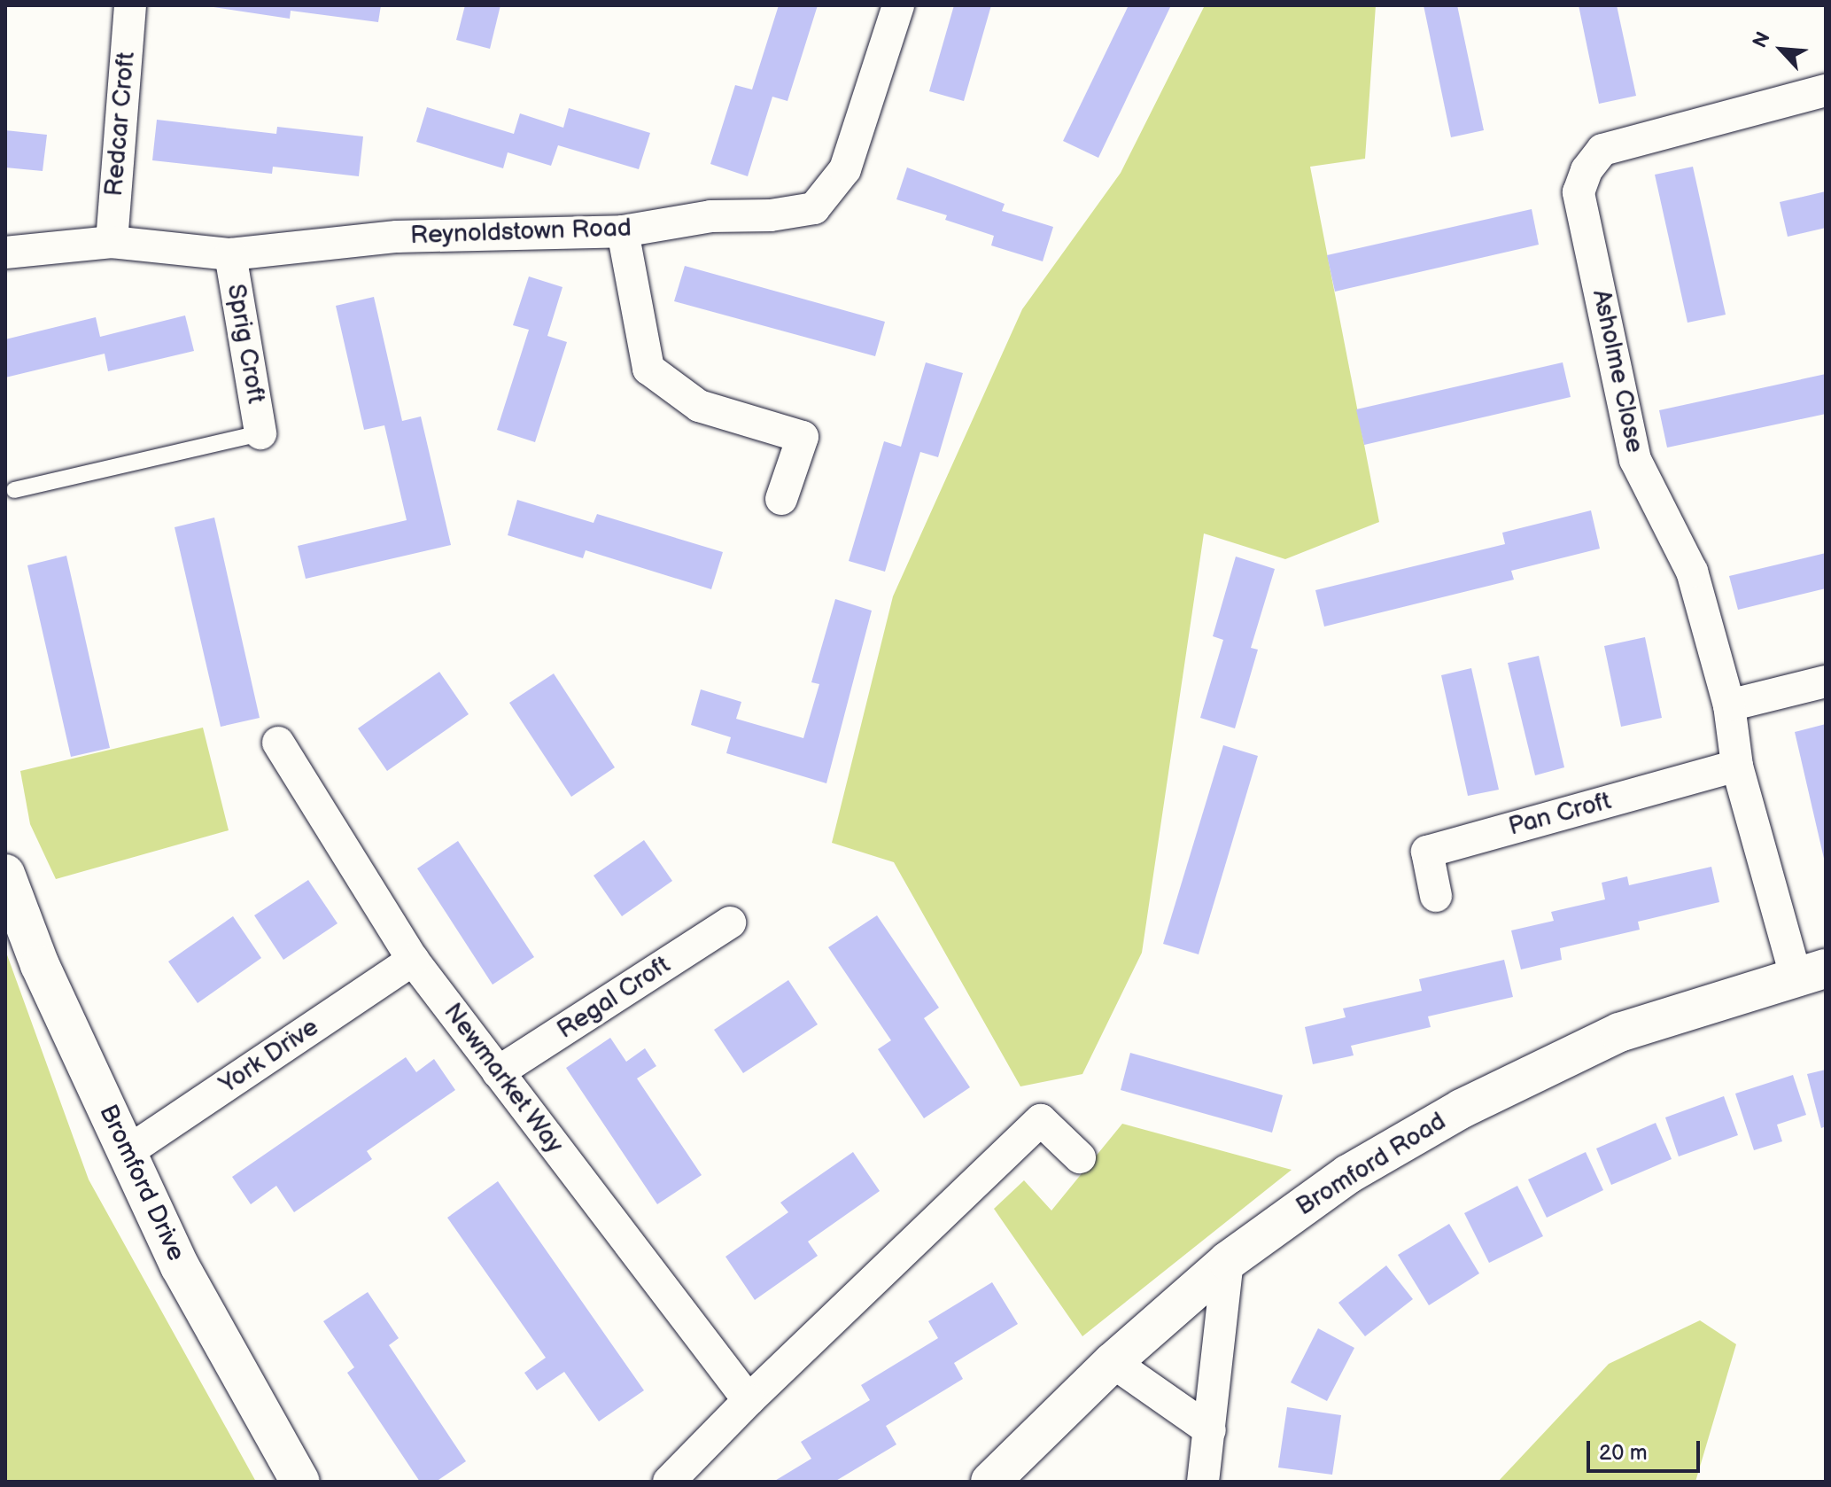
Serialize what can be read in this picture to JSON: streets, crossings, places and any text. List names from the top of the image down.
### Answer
{
  "streets": {
    "street": [
      "Redcar Croft",
      "Reynoldstown Road",
      "Sprig Croft",
      "Asholme Close",
      "Pan Croft",
      "Regal Croft",
      "York Drive",
      "Newmarket Way",
      "Bromford Road",
      "Bromford Drive"
    ]
  },
  "crossings": [
    ["Redcar Croft", "Reynoldstown Road"],
    ["Reynoldstown Road", "Sprig Croft"],
    ["Asholme Close", "Pan Croft"],
    ["Asholme Close", "Bromford Road"],
    ["Regal Croft", "Newmarket Way"],
    ["York Drive", "Newmarket Way"],
    ["York Drive", "Bromford Drive"]
  ],
  "scale_bar": "20 m",
  "north": "top left"
}
